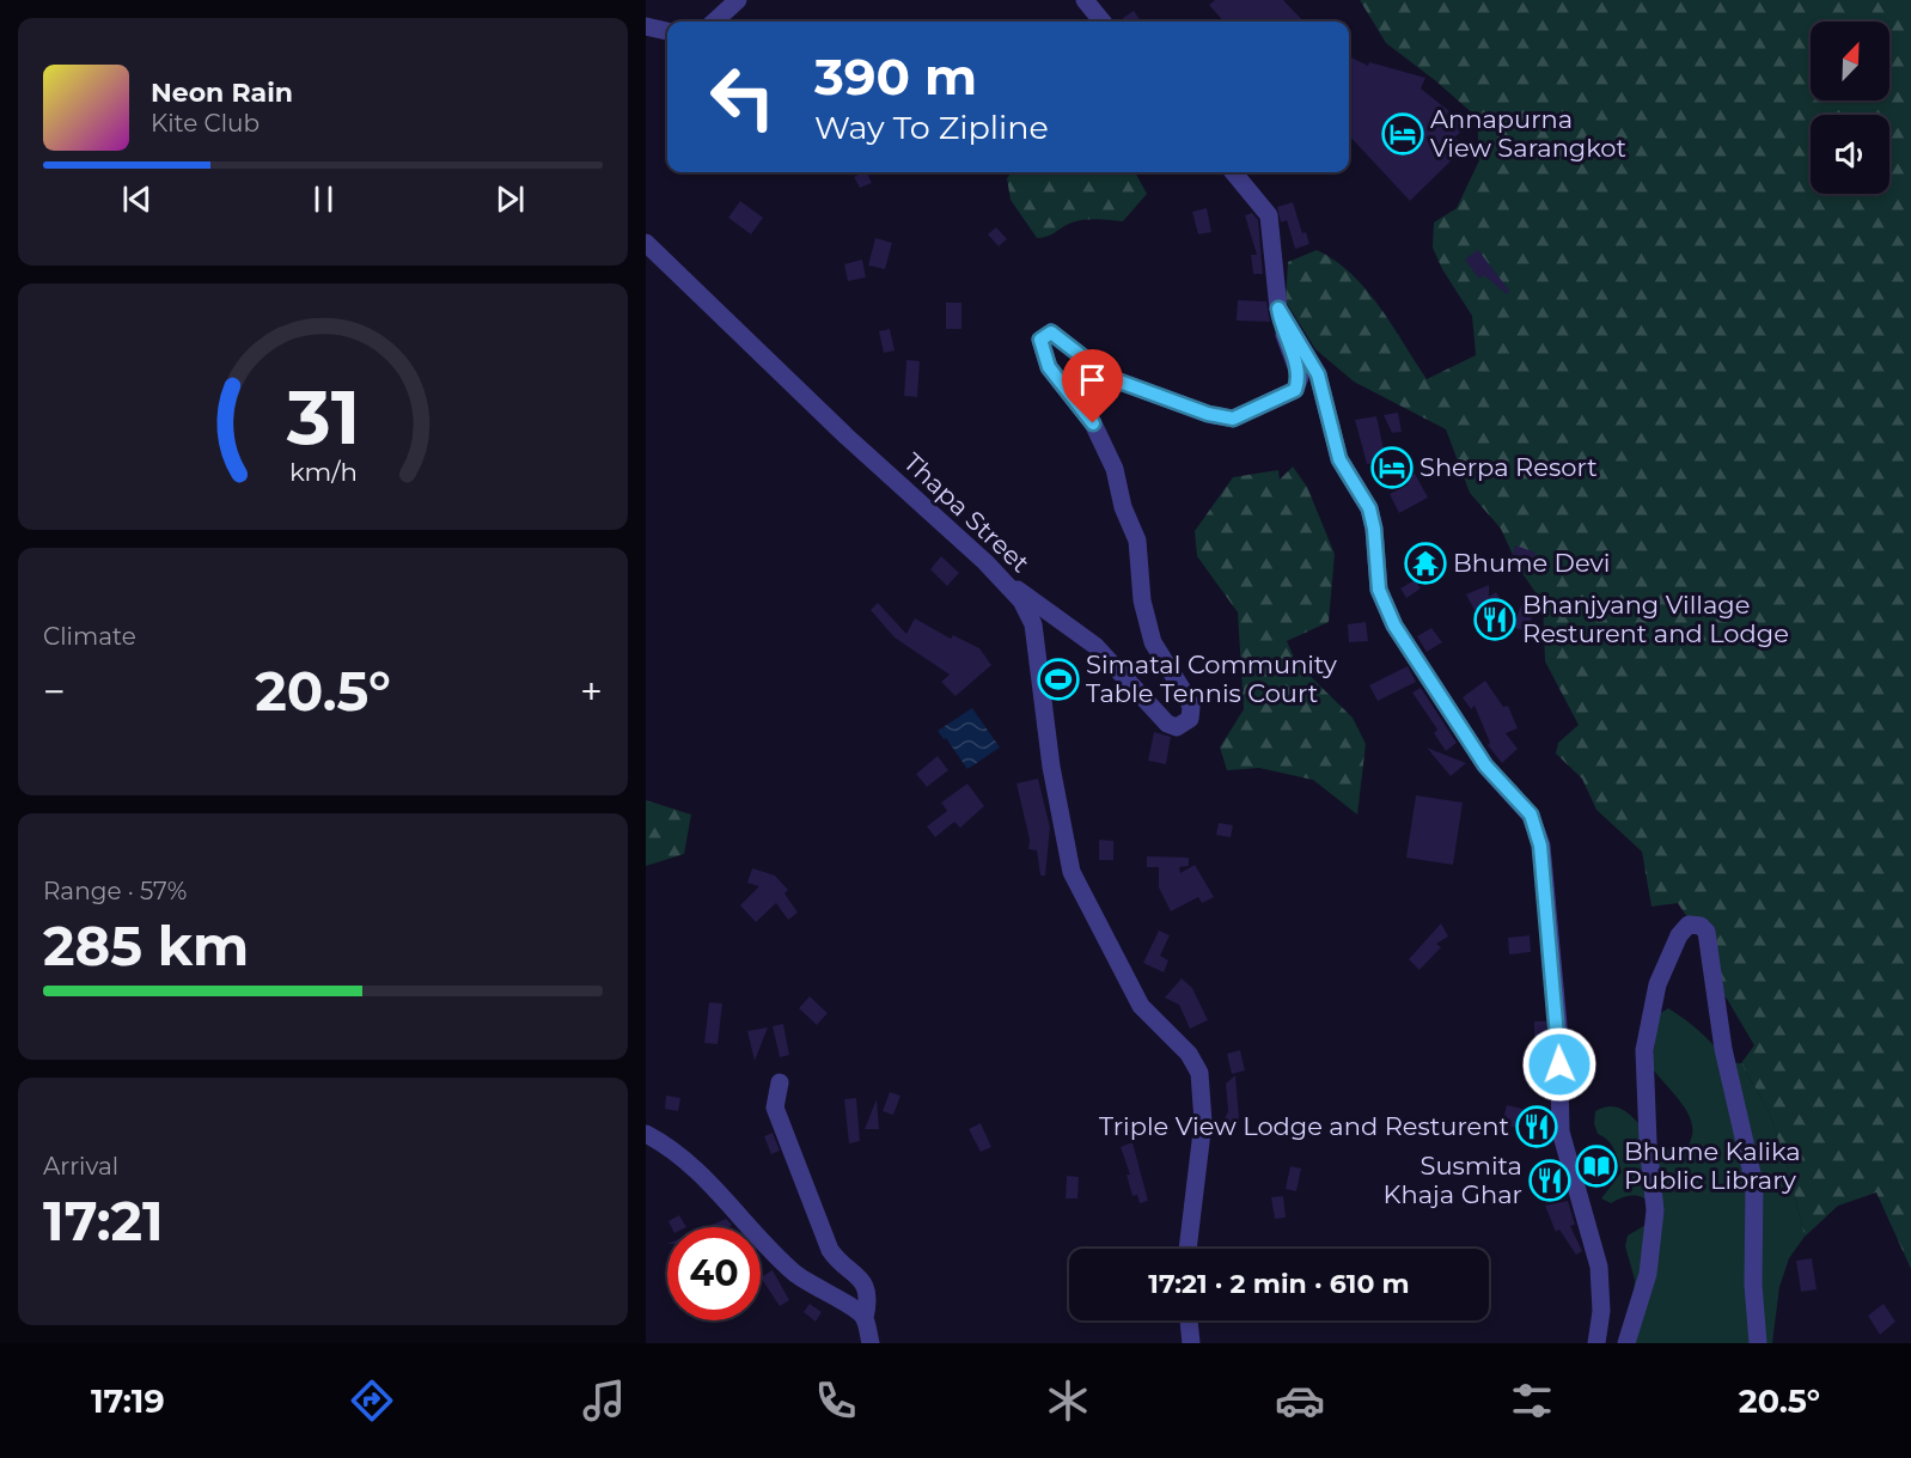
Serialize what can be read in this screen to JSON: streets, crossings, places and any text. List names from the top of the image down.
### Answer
{
  "streets": {
    "street": ["Thapa Street"]
  },
  "places": {
    "hotel": ["Annapurna View Sarangkot", "Sherpa Resort"],
    "temple": ["Bhume Devi"],
    "restaurant": ["Bhanjyang Village Resturent and Lodge", "Triple View Lodge and Resturent", "Susmita Khaja Ghar"],
    "sports": ["Simatal Community Table Tennis Court"],
    "library": ["Bhume Kalika Public Library"]
  },
  "north": "top right",
  "page": {
    "turn": ["390 m", "Way To Zipline"],
    "song": ["Neon Rain", "Kite Club"],
    "tile": [
      "Climate",
      ["Range · 57%", "285 km"],
      ["Arrival", "17:21"]
    ],
    "heat": ["−", "20.5°", "+"],
    "limit": "40",
    "trip": "17:21 · 2 min · 610 m",
    "tabs": ["17:19", "20.5°"],
    "gauge": ["31", "km/h"]
  }
}
